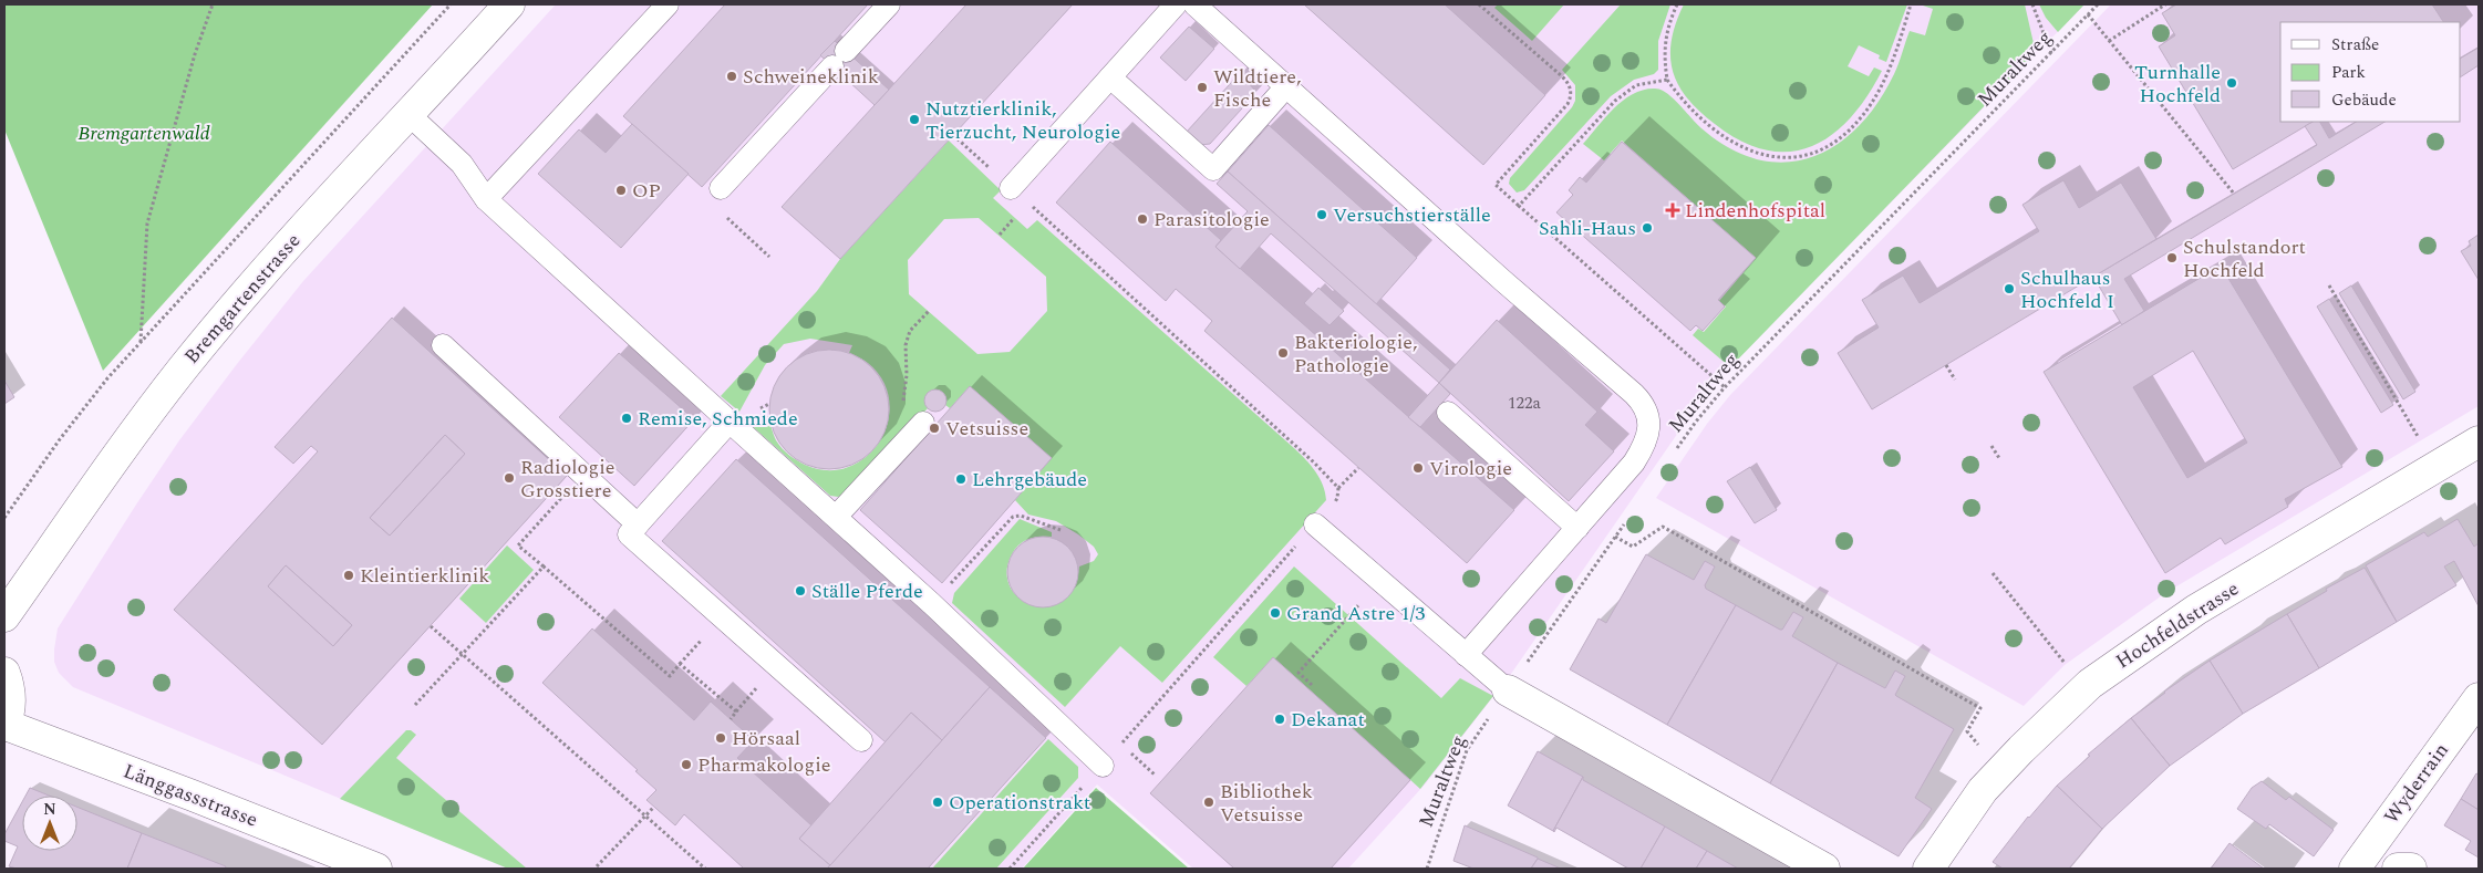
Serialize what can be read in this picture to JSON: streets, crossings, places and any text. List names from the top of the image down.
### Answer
{
  "streets": {
    "street": [
      "Bremgartenstrasse",
      "Hochfeldstrasse",
      "Wyderrain",
      "Länggassstrasse"
    ],
    "path": ["Muraltweg"]
  },
  "parks": ["Bremgartenwald"],
  "places": {
    "other": [
      "Schweineklinik",
      "Turnhalle Hochfeld",
      "Wildtiere, Fische",
      "Nutztierklinik, Tierzucht, Neurologie",
      "OP",
      "Versuchstierställe",
      "Parasitologie",
      "Sahli-Haus",
      "Schulstandort Hochfeld",
      "Schulhaus Hochfeld I",
      "Bakteriologie, Pathologie",
      "Remise, Schmiede",
      "Vetsuisse",
      "Virologie",
      "Radiologie Grosstiere",
      "Lehrgebäude",
      "Kleintierklinik",
      "Ställe Pferde",
      "Grand Astre 1/3",
      "Dekanat",
      "Hörsaal",
      "Pharmakologie",
      "Operationstrakt",
      "Bibliothek Vetsuisse"
    ],
    "health": ["Lindenhofspital"]
  },
  "house_numbers": ["122a"],
  "legend": ["Straße", "Park", "Gebäude"],
  "north": "top"
}
